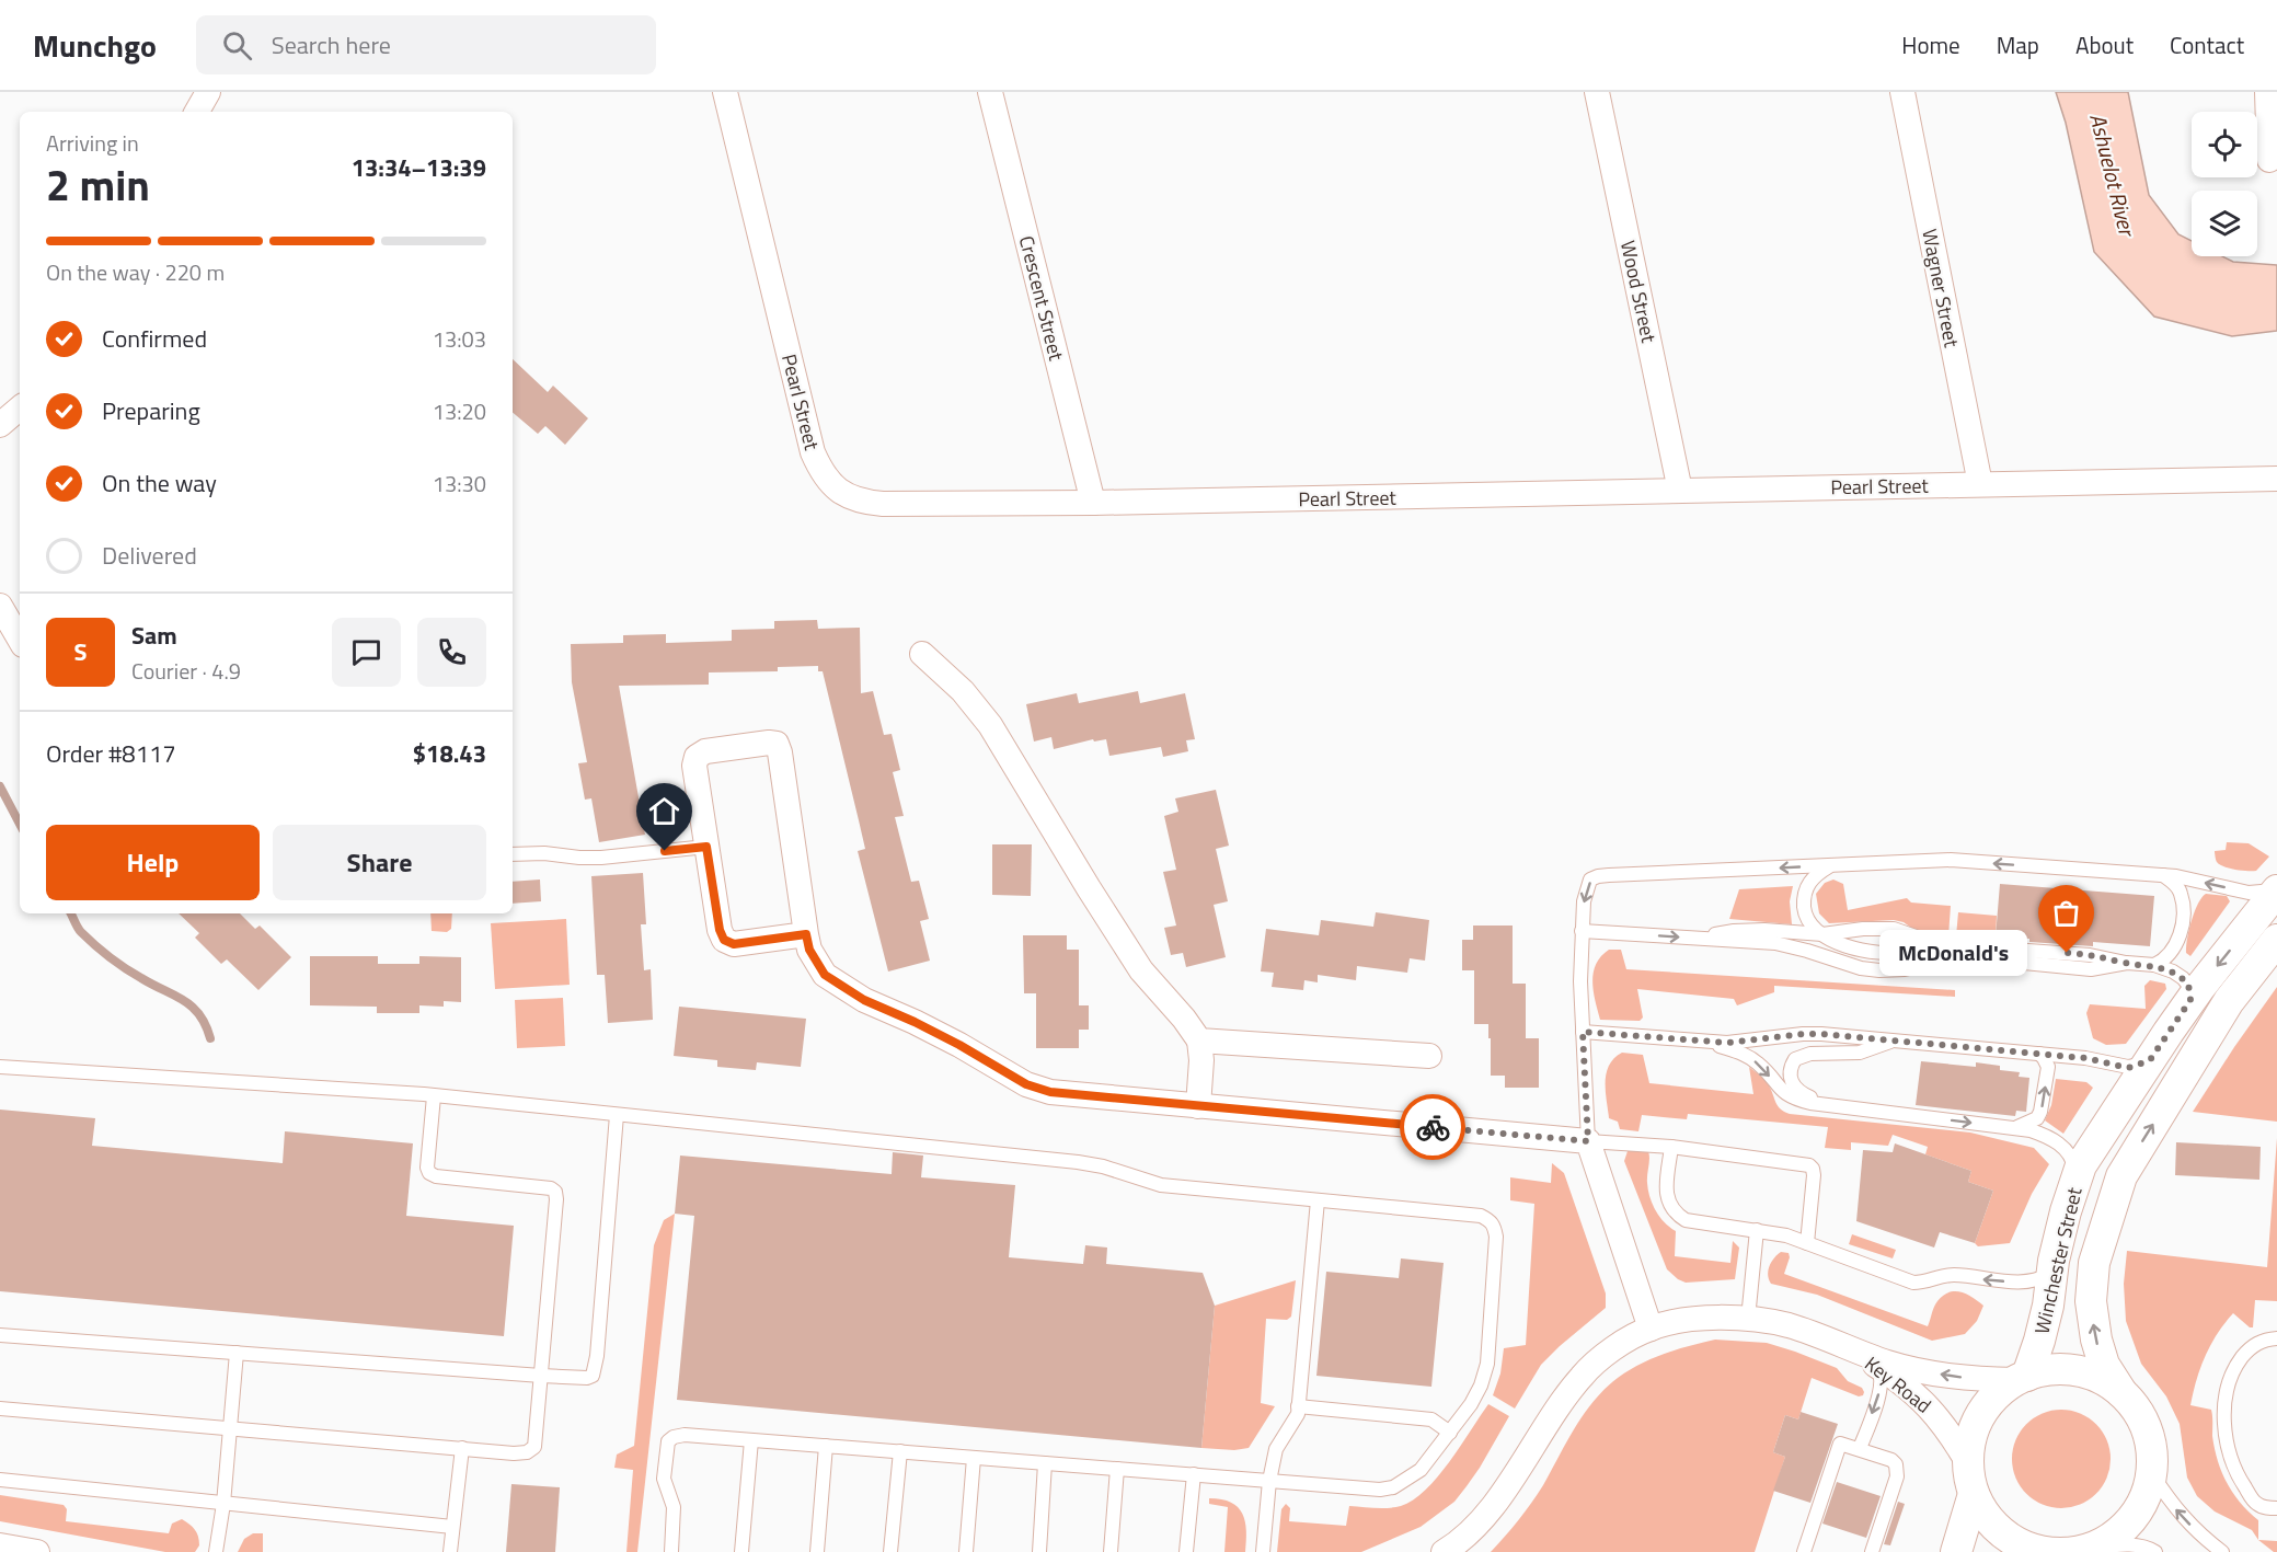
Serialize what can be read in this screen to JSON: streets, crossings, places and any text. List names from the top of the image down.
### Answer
{
  "streets": {
    "street": [
      "Wagner Street",
      "Wood Street",
      "Crescent Street",
      "Pearl Street",
      "Winchester Street",
      "Key Road"
    ]
  },
  "crossings": [
    ["Wagner Street", "Pearl Street"],
    ["Wood Street", "Pearl Street"],
    ["Crescent Street", "Pearl Street"],
    ["Winchester Street", "Key Road"]
  ],
  "one_way": ["Key Road"],
  "water": ["Ashuelot River"],
  "places": ["McDonald's"],
  "page": {
    "header": "Munchgo",
    "search": "Search here",
    "nav": [
      "Home",
      "Map",
      "About",
      "Contact"
    ],
    "heading": ["2 min", "Arriving in", "13:34–13:39"],
    "panel": [
      "Sam",
      "Courier · 4.9",
      "Order #8117",
      "$18.43"
    ],
    "bar": "On the way · 220 m",
    "list": [
      ["Confirmed", "13:03"],
      ["Preparing", "13:20"],
      ["On the way", "13:30"],
      "Delivered"
    ],
    "round": "S",
    "buttons": ["Help", "Share"],
    "bubble": "McDonald's"
  }
}
